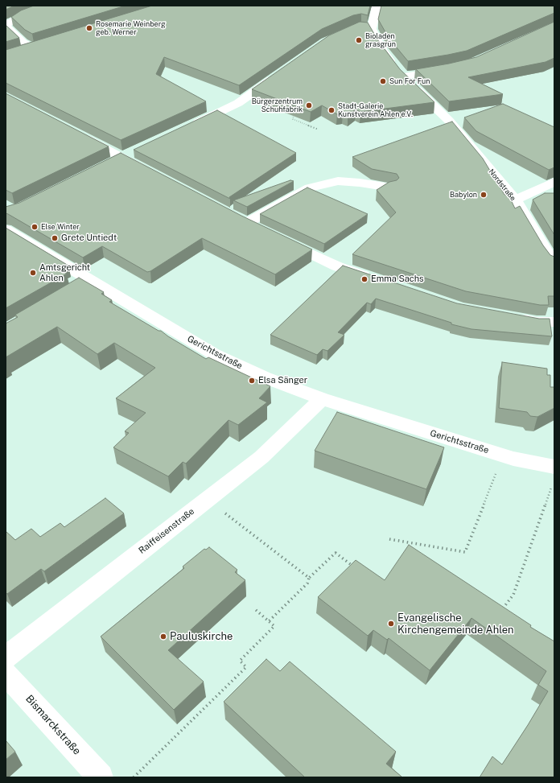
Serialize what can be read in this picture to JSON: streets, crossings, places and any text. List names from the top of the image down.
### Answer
{
  "streets": {
    "street": [
      "Nordstraße",
      "Gerichtsstraße",
      "Raiffeisenstraße",
      "Bismarckstraße"
    ]
  },
  "crossings": [
    ["Gerichtsstraße", "Raiffeisenstraße"]
  ],
  "places": [
    "Rosemarie Weinberg geb. Werner",
    "Bioladen grasgrün",
    "Sun For Fun",
    "Bürgerzentrum Schuhfabrik",
    "Stadt-Galerie Kunstverein Ahlen e.V.",
    "Babylon",
    "Else Winter",
    "Grete Untiedt",
    "Amtsgericht Ahlen",
    "Emma Sachs",
    "Elsa Sänger",
    "Evangelische Kirchengemeinde Ahlen",
    "Pauluskirche"
  ]
}
